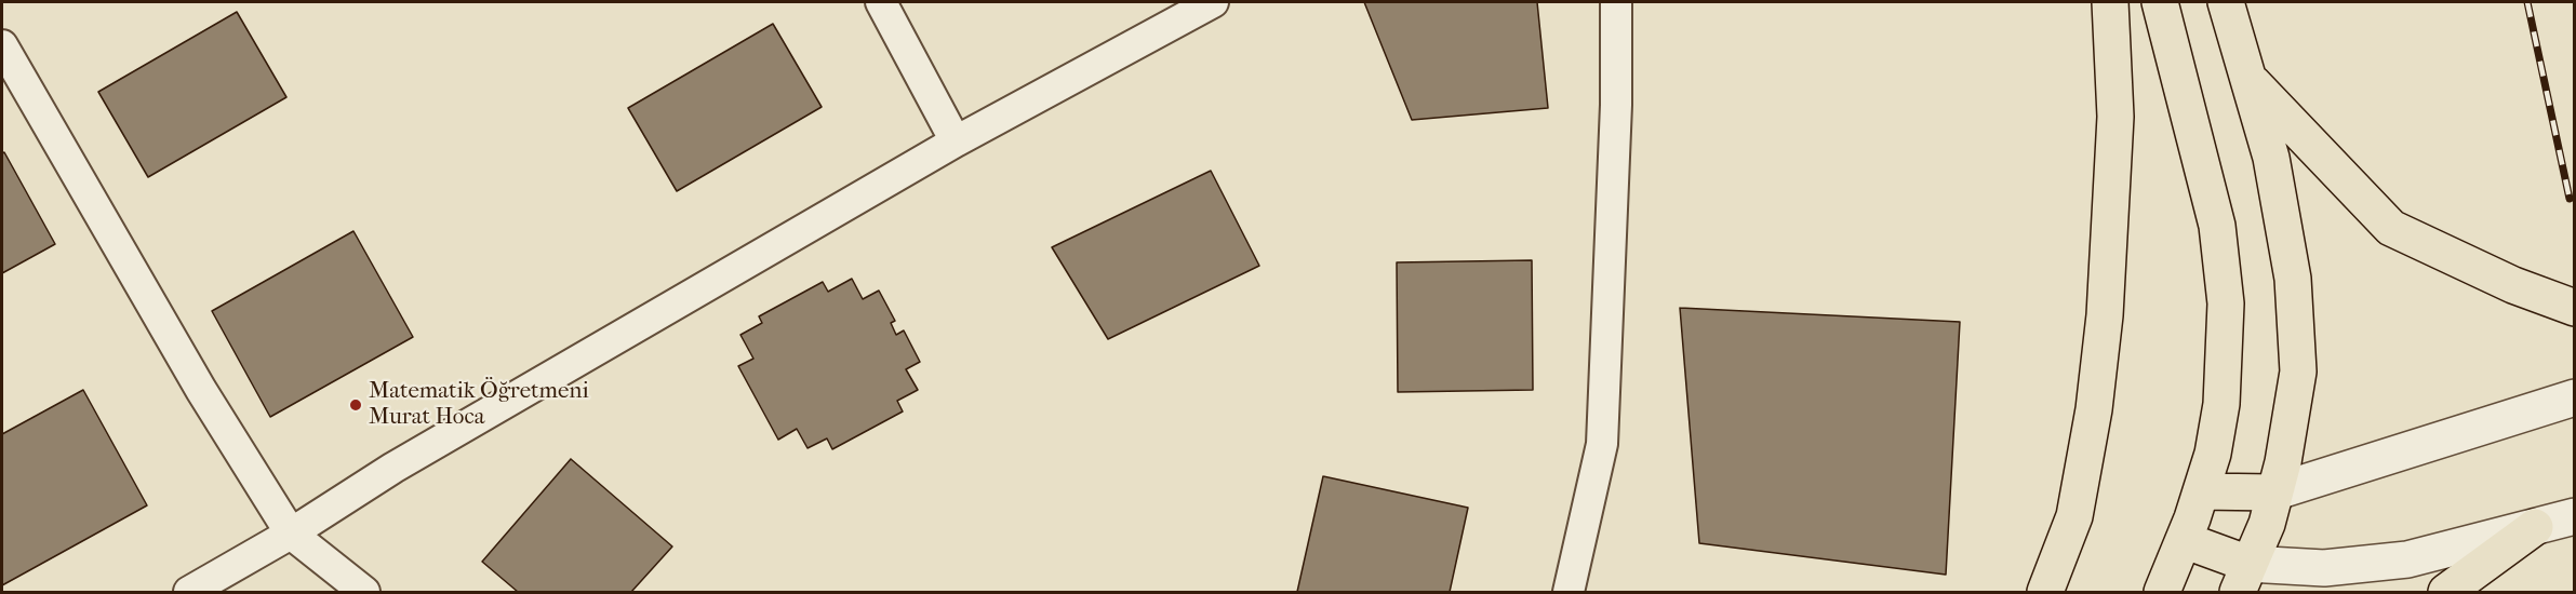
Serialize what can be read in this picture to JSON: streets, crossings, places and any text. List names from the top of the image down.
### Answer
{
  "places": ["Matematik Öğretmeni Murat Hoca"]
}
